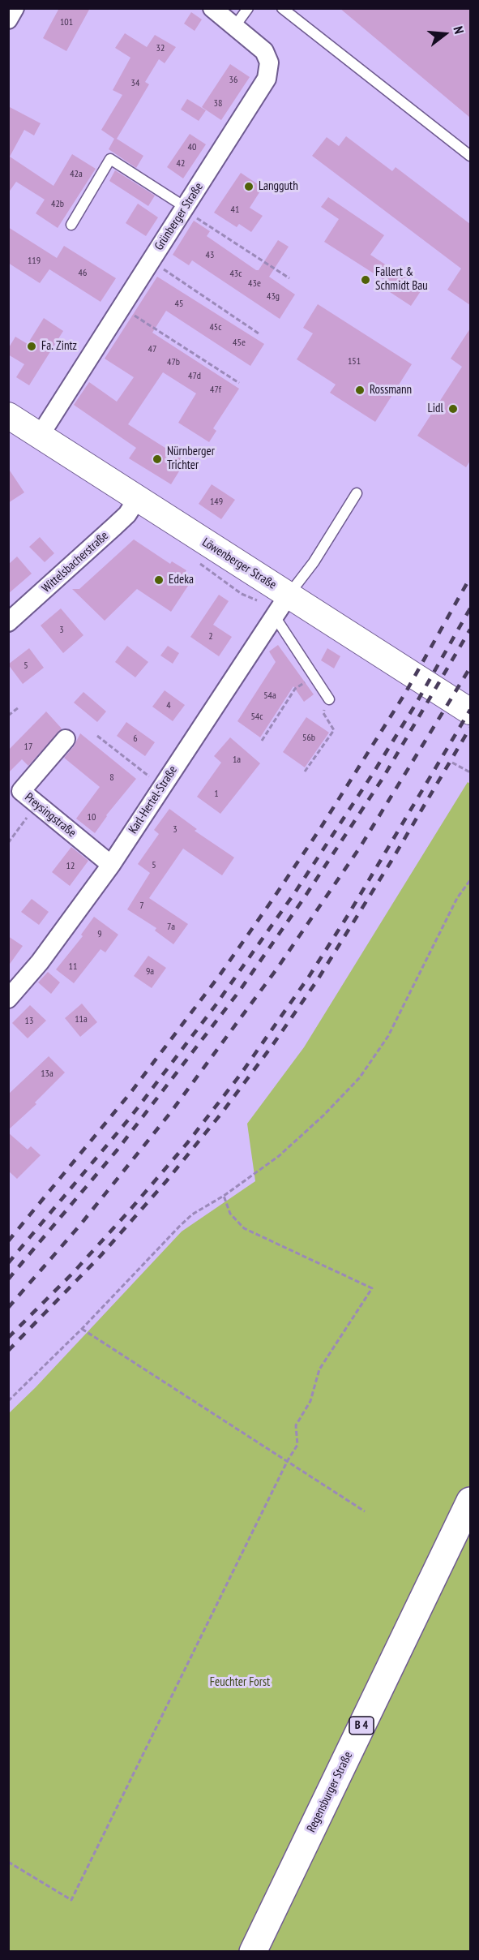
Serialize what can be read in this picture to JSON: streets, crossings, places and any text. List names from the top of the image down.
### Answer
{
  "streets": {
    "main road": ["B 4", "Regensburger Straße"],
    "street": [
      "Grünberger Straße",
      "Wittelsbacherstraße",
      "Löwenberger Straße",
      "Karl-Hertel-Straße",
      "Preysingstraße"
    ]
  },
  "crossings": [
    ["Grünberger Straße", "Löwenberger Straße"],
    ["Wittelsbacherstraße", "Löwenberger Straße"],
    ["Löwenberger Straße", "Karl-Hertel-Straße"],
    ["Karl-Hertel-Straße", "Preysingstraße"]
  ],
  "parks": ["Feuchter Forst"],
  "places": [
    "Langguth",
    "Fallert & Schmidt Bau",
    "Fa. Zintz",
    "Rossmann",
    "Lidl",
    "Nürnberger Trichter",
    "Edeka"
  ],
  "house_numbers": [
    "101",
    "32",
    "36",
    "34",
    "38",
    "40",
    "42",
    "42a",
    "42b",
    "41",
    "43",
    "119",
    "46",
    "43c",
    "43e",
    "43g",
    "45",
    "45c",
    "45e",
    "47",
    "151",
    "47b",
    "47d",
    "47f",
    "149",
    "3",
    "2",
    "5",
    "54a",
    "4",
    "54c",
    "56b",
    "6",
    "17",
    "1a",
    "8",
    "1",
    "10",
    "3",
    "5",
    "12",
    "7",
    "7a",
    "9",
    "11",
    "9a",
    "11a",
    "13",
    "13a"
  ],
  "north": "right"
}
